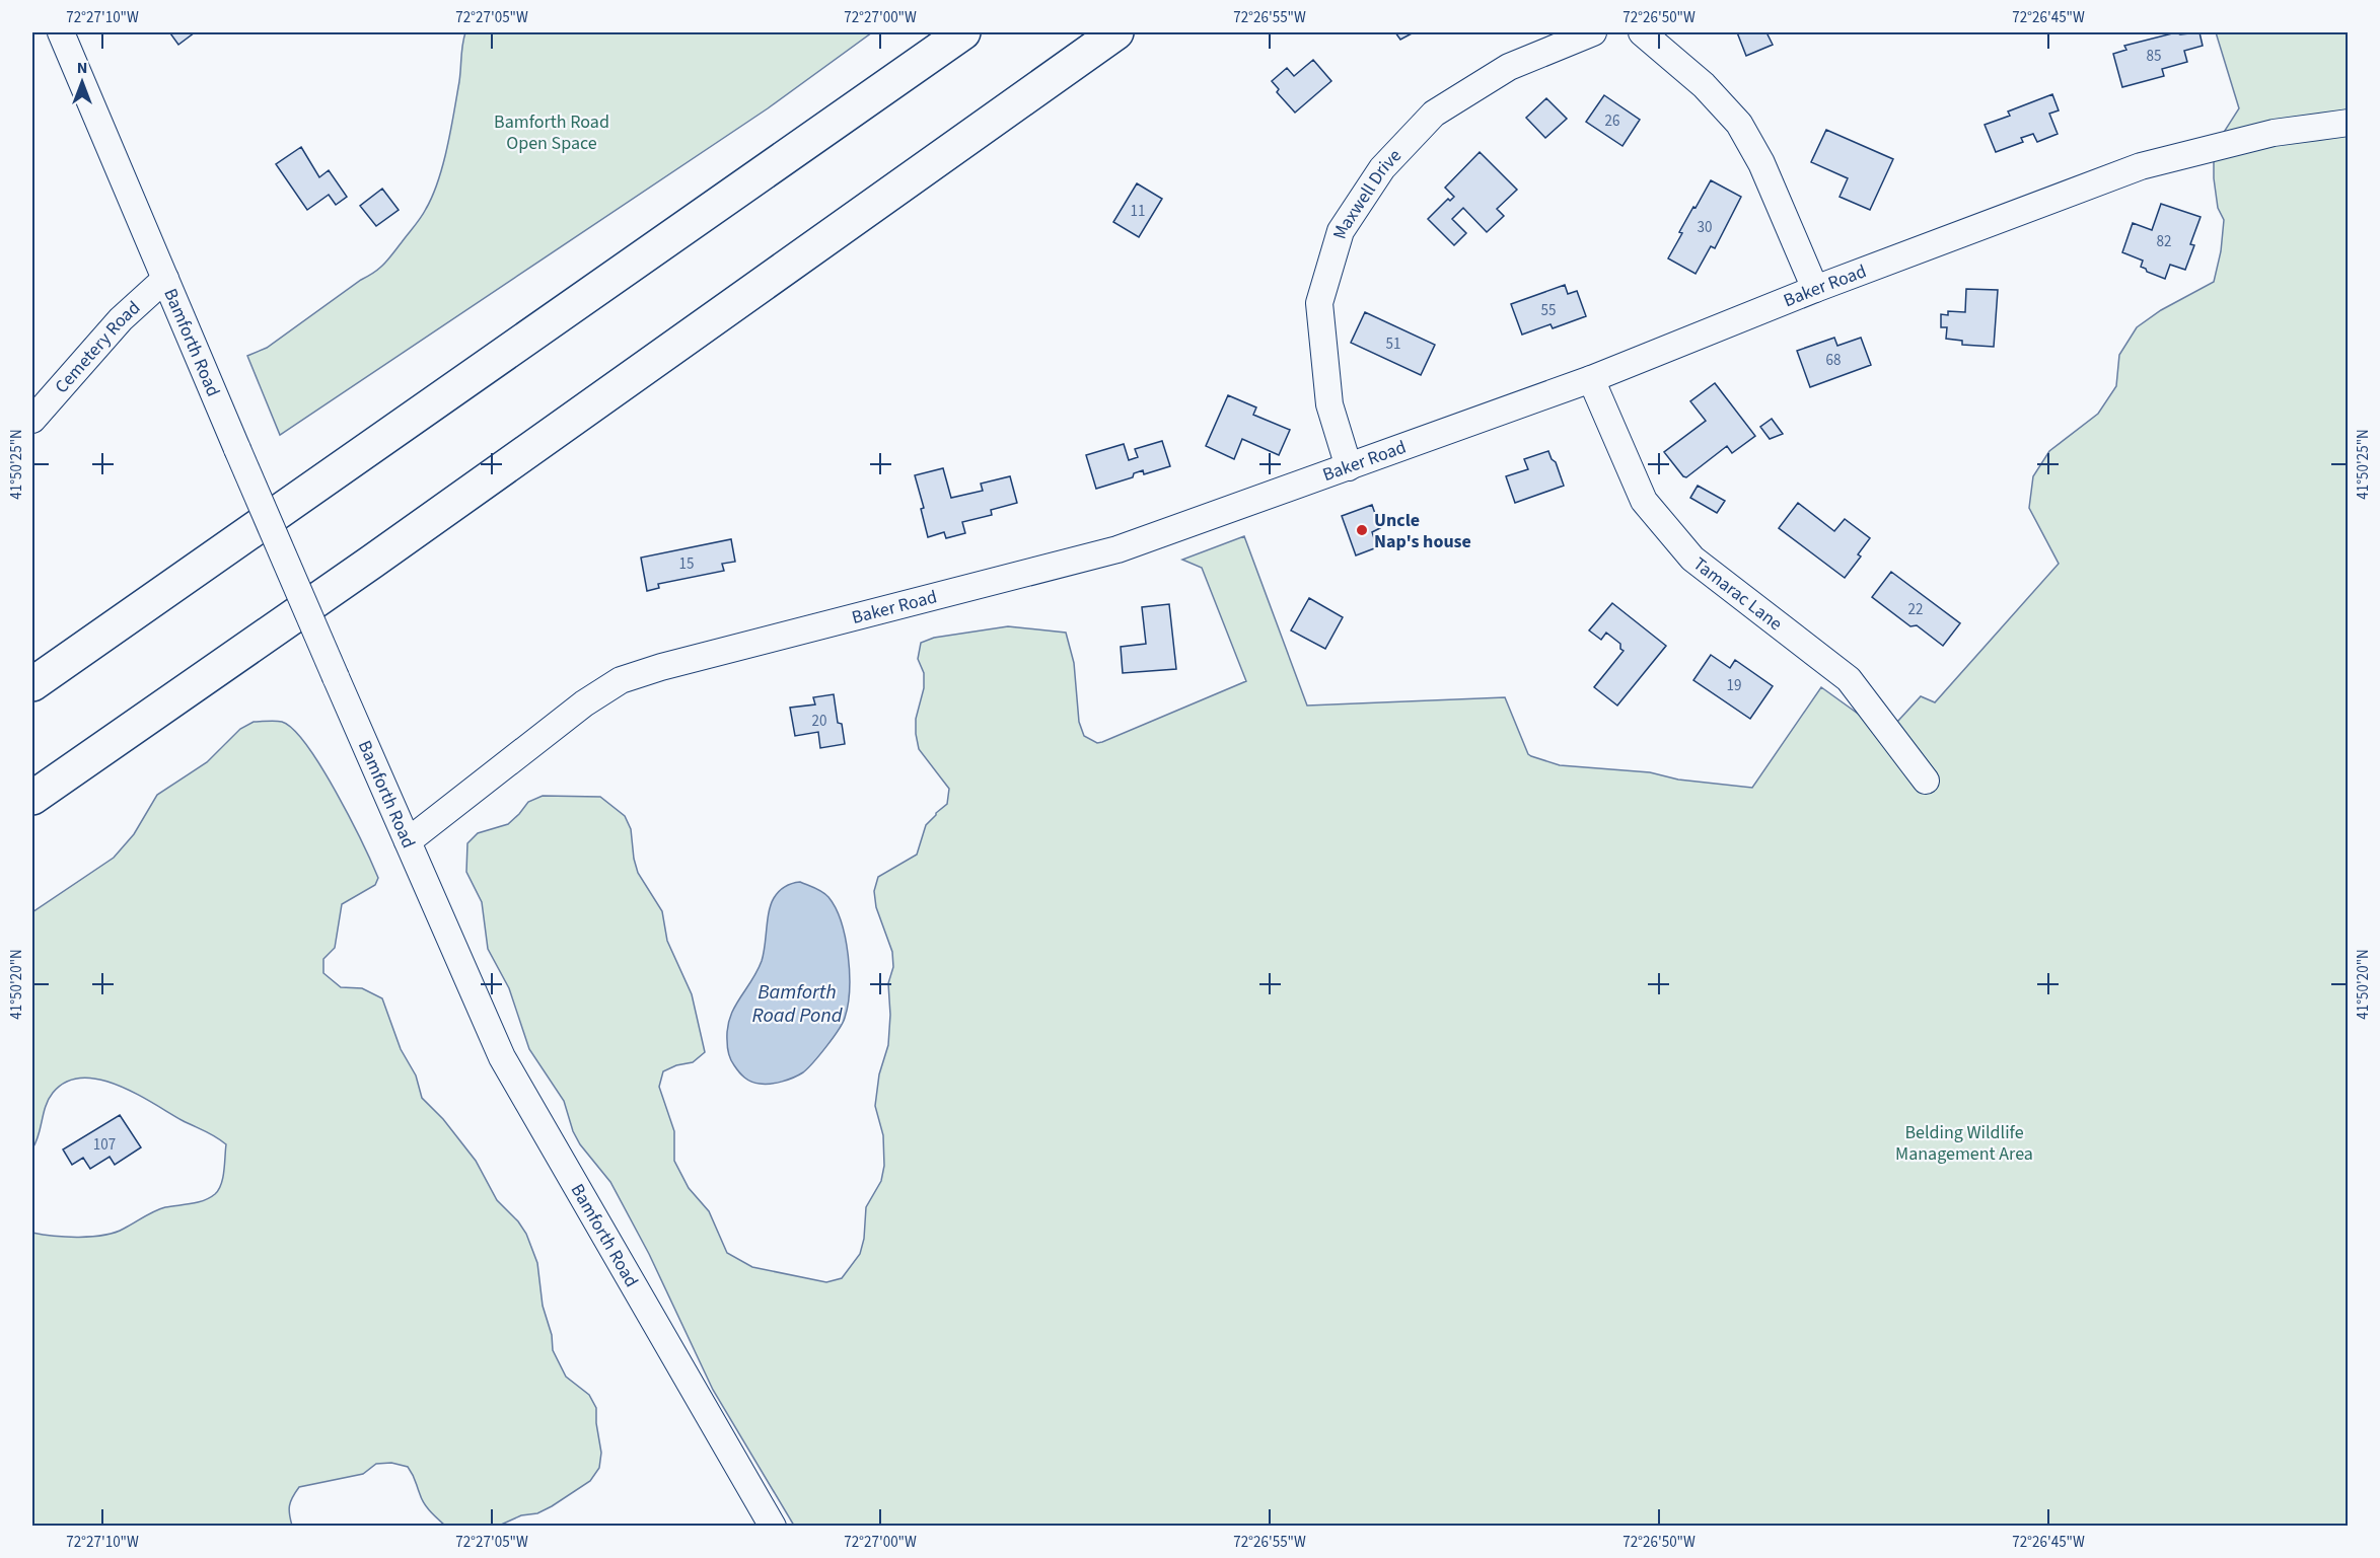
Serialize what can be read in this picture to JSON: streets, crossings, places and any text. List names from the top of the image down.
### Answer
{
  "streets": {
    "street": [
      "Maxwell Drive",
      "Baker Road",
      "Bamforth Road",
      "Cemetery Road",
      "Tamarac Lane"
    ]
  },
  "crossings": [
    ["Maxwell Drive", "Baker Road"],
    ["Baker Road", "Bamforth Road"],
    ["Baker Road", "Tamarac Lane"],
    ["Bamforth Road", "Cemetery Road"]
  ],
  "water": ["Bamforth Road Pond"],
  "parks": ["Bamforth Road Open Space", "Belding Wildlife Management Area"],
  "places": ["Uncle Nap's house"],
  "house_numbers": [
    "85",
    "26",
    "11",
    "30",
    "82",
    "55",
    "51",
    "68",
    "15",
    "22",
    "19",
    "20",
    "107"
  ],
  "north": "top",
  "coordinates": [
    "72°27'10\"W",
    "72°27'05\"W",
    "72°27'00\"W",
    "72°26'55\"W",
    "72°26'50\"W",
    "72°26'45\"W",
    "41°50'25\"N",
    "41°50'20\"N"
  ]
}
